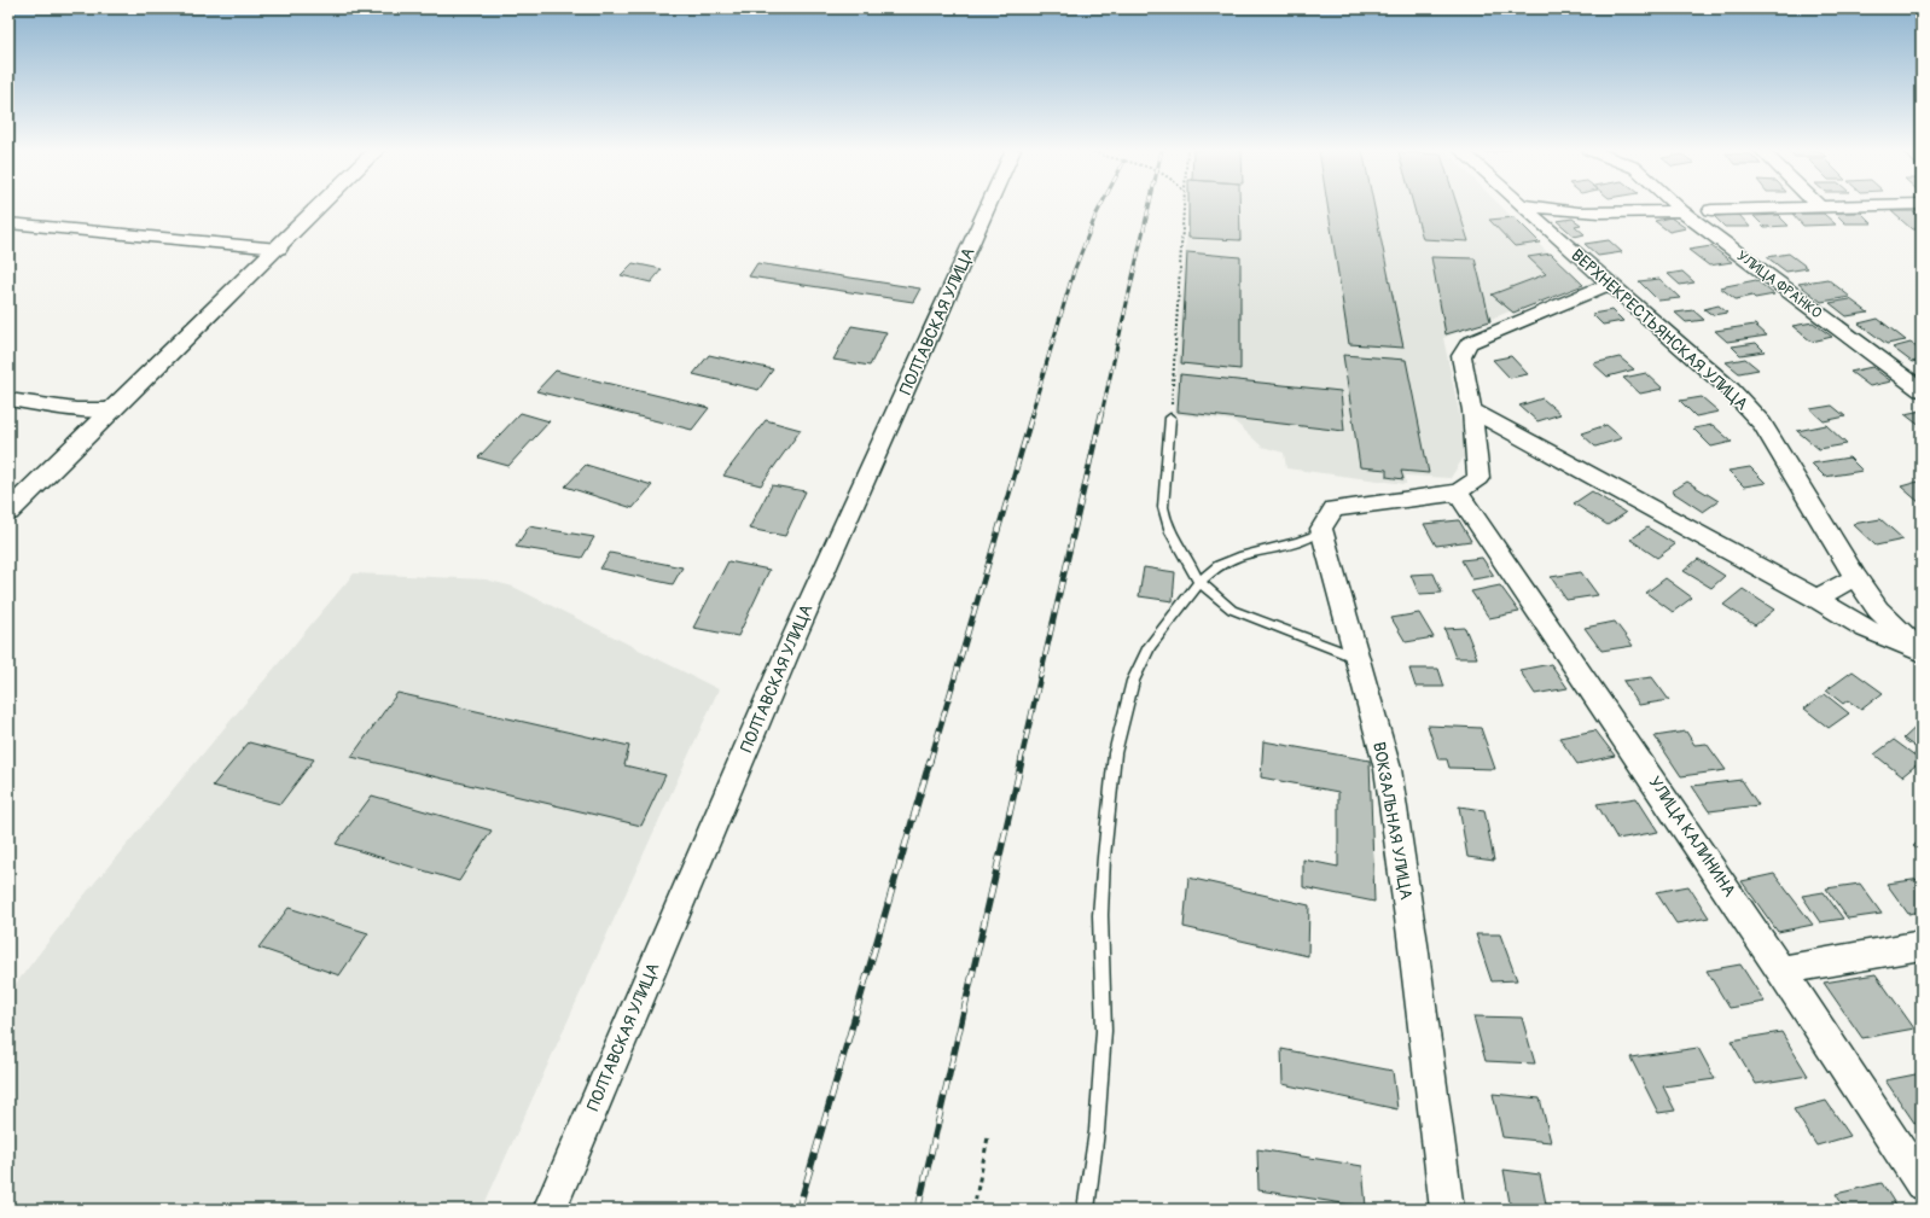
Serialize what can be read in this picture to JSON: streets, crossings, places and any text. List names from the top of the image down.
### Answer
{
  "streets": {
    "street": [
      "УЛИЦА ФРАНКО",
      "ПОЛТАВСКАЯ УЛИЦА",
      "ВЕРХНЕКРЕСТЬЯНСКАЯ УЛИЦА",
      "ВОКЗАЛЬНАЯ УЛИЦА",
      "УЛИЦА КАЛИНИНА"
    ]
  }
}
